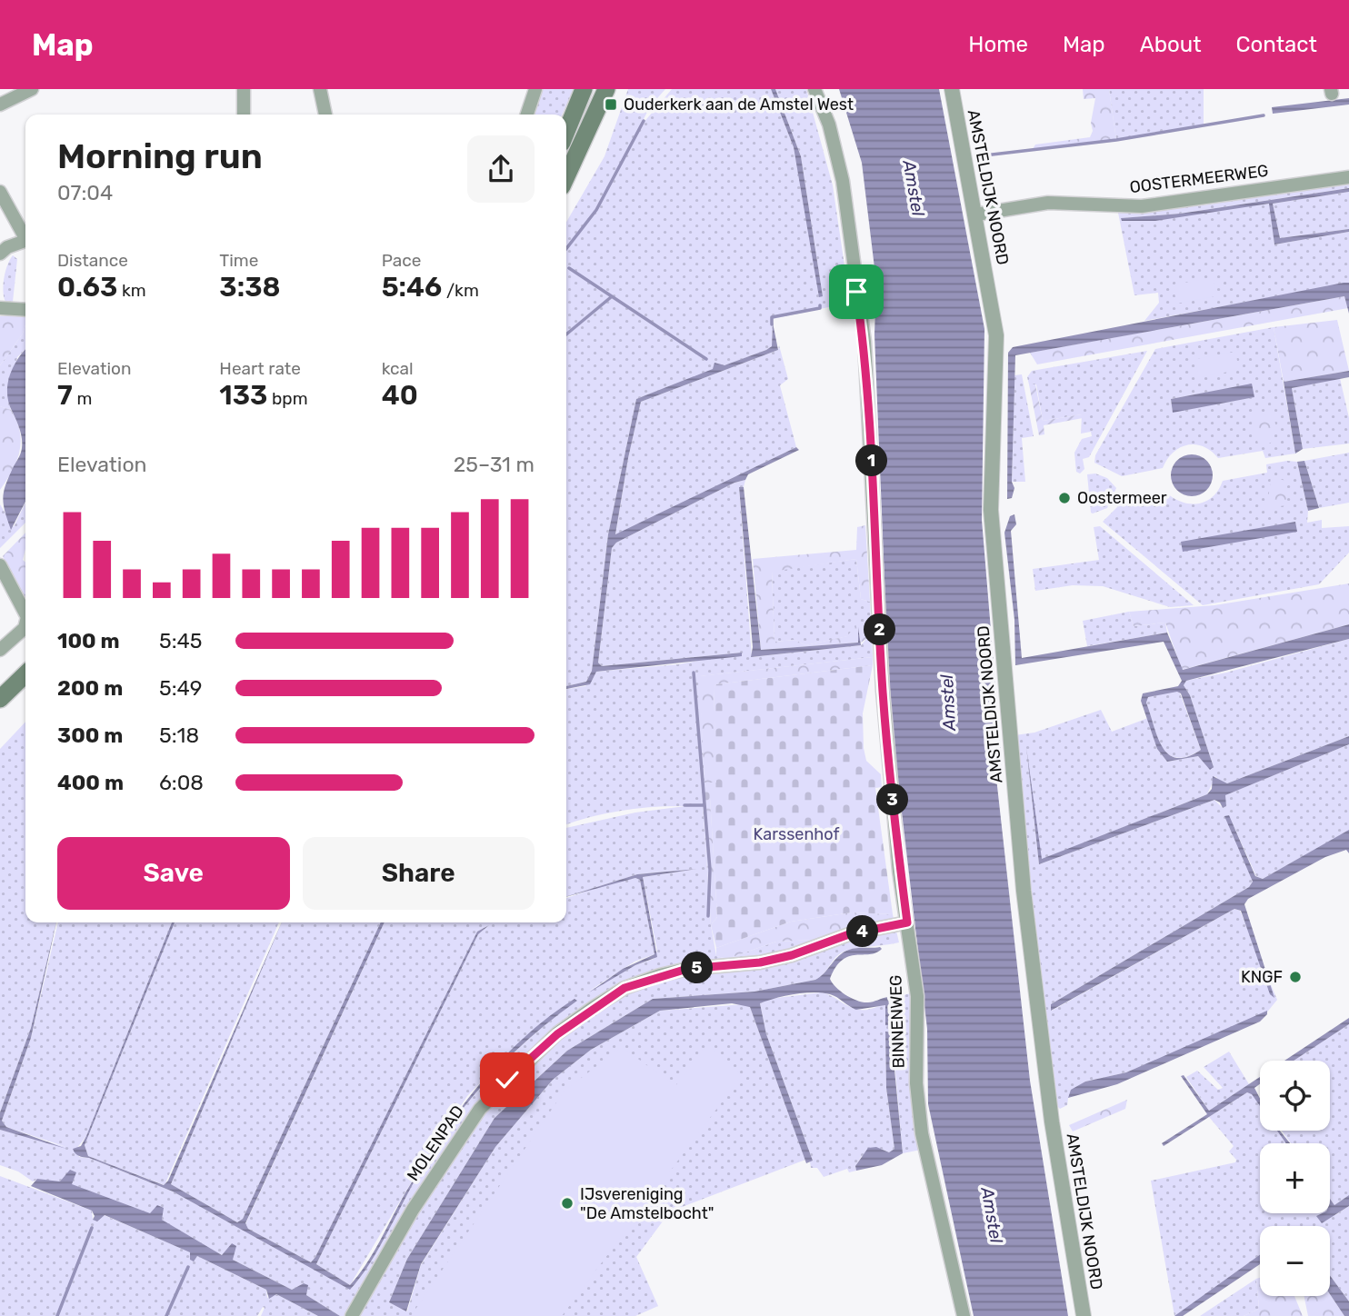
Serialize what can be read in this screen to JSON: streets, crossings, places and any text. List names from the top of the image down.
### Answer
{
  "streets": {
    "street": [
      "OOSTERMEERWEG",
      "AMSTELDIJK NOORD",
      "BINNENWEG",
      "MOLENPAD"
    ]
  },
  "crossings": [
    ["OOSTERMEERWEG", "AMSTELDIJK NOORD"],
    ["BINNENWEG", "MOLENPAD"]
  ],
  "water": ["Amstel"],
  "parks": ["Karssenhof"],
  "places": {
    "transit": ["Ouderkerk aan de Amstel West"],
    "other": ["Oostermeer", "KNGF", "IJsvereniging \"De Amstelbocht\""]
  },
  "page": {
    "header": "Map",
    "nav": [
      "Home",
      "Map",
      "About",
      "Contact"
    ],
    "heading": ["Morning run", "07:04"],
    "stats": [
      ["Distance", "0.63 km"],
      ["Time", "3:38"],
      ["Pace", "5:46 /km"],
      ["Elevation", "7 m"],
      ["Heart rate", "133 bpm"],
      ["kcal", "40"]
    ],
    "chart": ["Elevation", "25–31 m"],
    "pins": [
      "1",
      "2",
      "3",
      "4",
      "5"
    ],
    "list": [
      {
        "name": "100 m",
        "note": "5:45"
      },
      {
        "name": "200 m",
        "note": "5:49"
      },
      {
        "name": "300 m",
        "note": "5:18"
      },
      {
        "name": "400 m",
        "note": "6:08"
      }
    ],
    "buttons": ["Save", "Share"],
    "map_buttons": ["+", "−"]
  }
}
